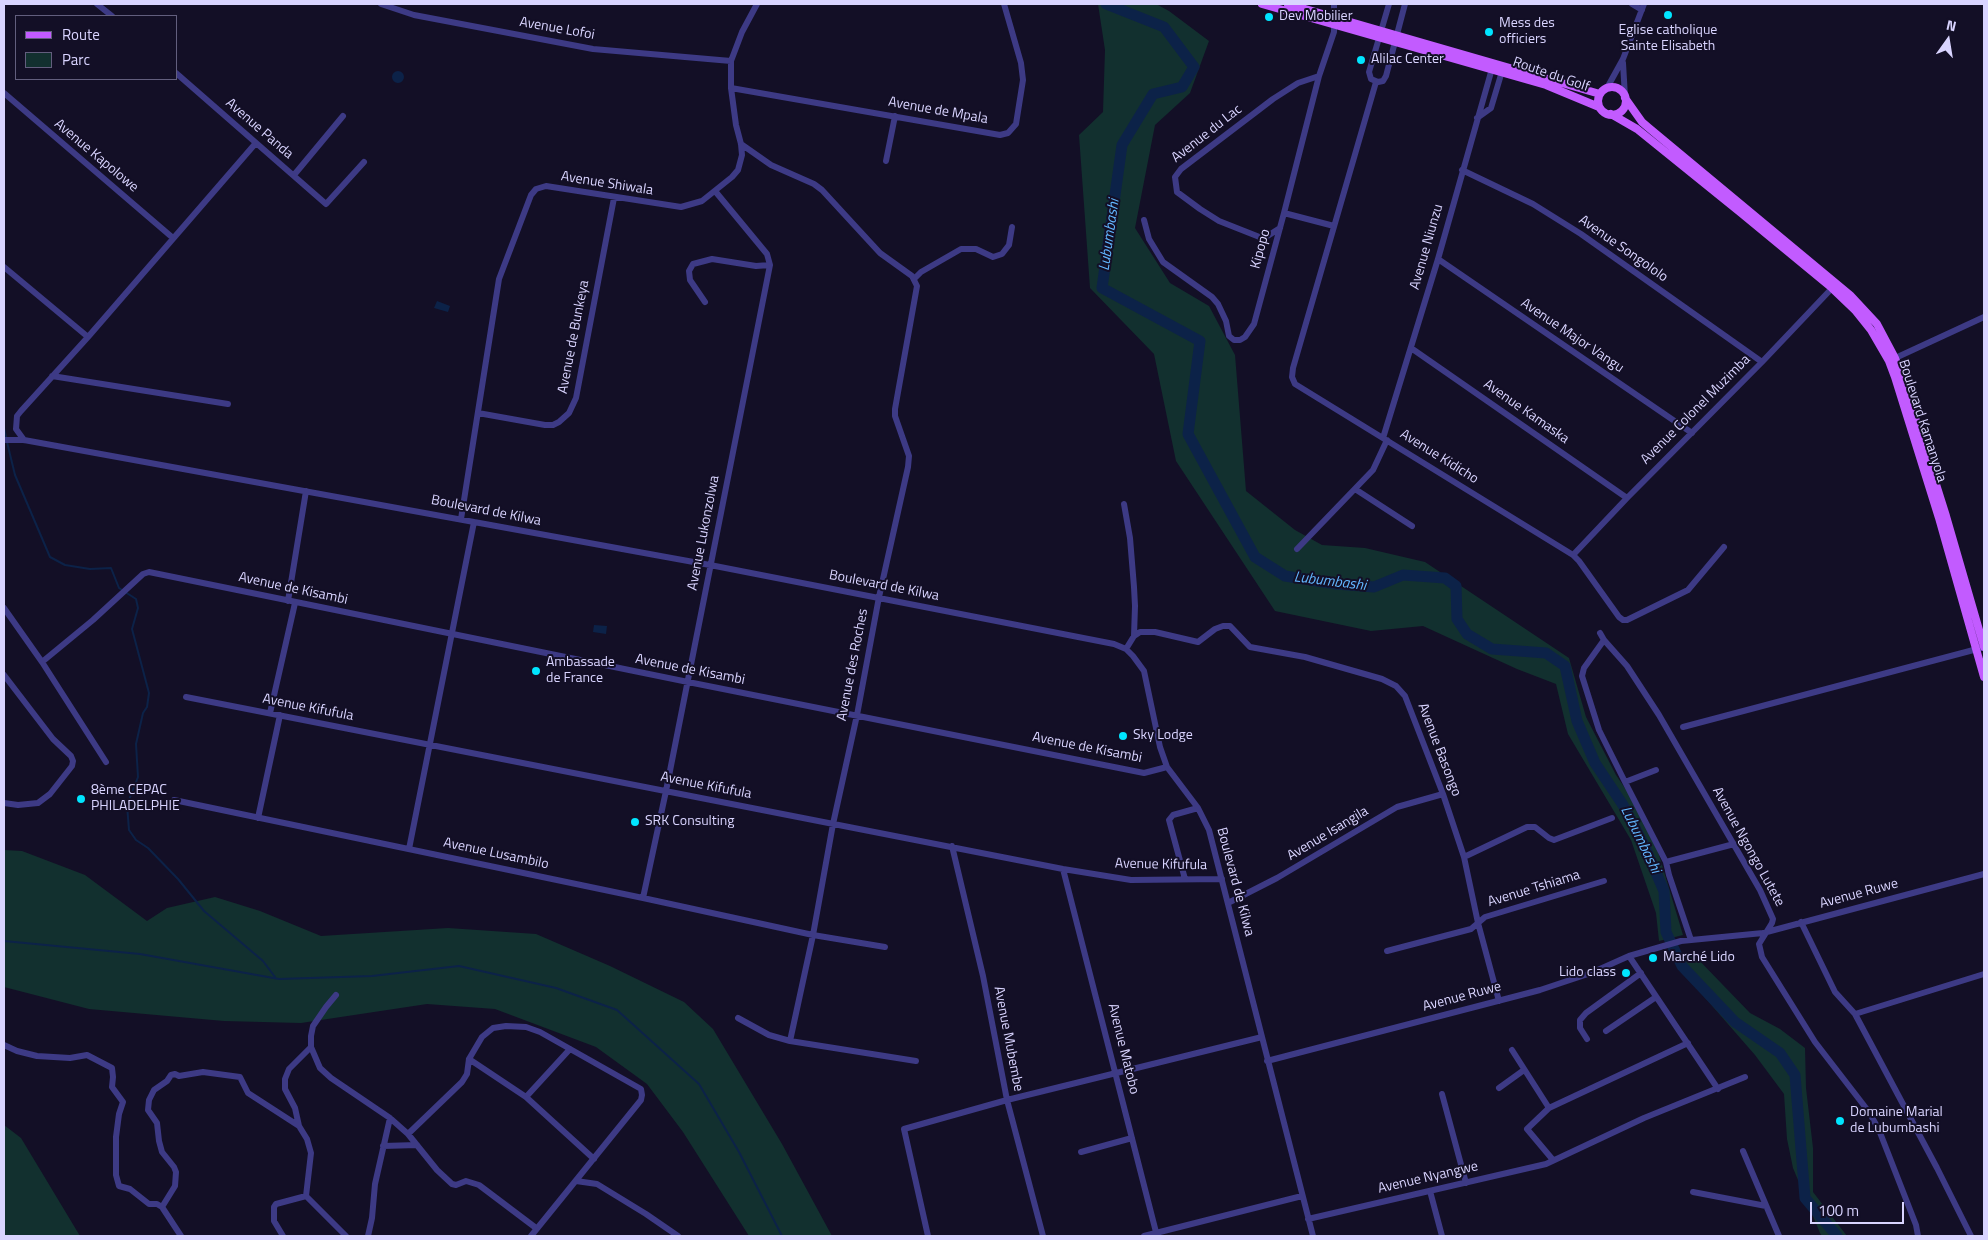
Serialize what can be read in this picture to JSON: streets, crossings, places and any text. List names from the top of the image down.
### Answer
{
  "streets": {
    "main road": ["Route du Golf", "Boulevard Kamanyola"],
    "street": [
      "Avenue Lofoi",
      "Avenue de Mpala",
      "Avenue Panda",
      "Avenue du Lac",
      "Avenue Kapolowe",
      "Avenue Shiwala",
      "Avenue Niunzu",
      "Kipopo",
      "Avenue Songololo",
      "Avenue Major Vangu",
      "Avenue de Bunkeya",
      "Avenue Colonel Muzimba",
      "Avenue Kamaska",
      "Avenue Kidicho",
      "Boulevard de Kilwa",
      "Avenue Lukonzolwa",
      "Avenue de Kisambi",
      "Avenue des Roches",
      "Avenue Kifufula",
      "Avenue Basongo",
      "Avenue Isangila",
      "Avenue Ngongo Lutete",
      "Avenue Lusambilo",
      "Avenue Tshiama",
      "Avenue Ruwe",
      "Avenue Mubembe",
      "Avenue Matobo",
      "Avenue Nyangwe"
    ]
  },
  "crossings": [
    ["Avenue Lofoi", "Avenue Shiwala"],
    ["Route du Golf", "Avenue Niunzu"],
    ["Route du Golf", "Kipopo"],
    ["Route du Golf", "Boulevard Kamanyola"],
    ["Avenue de Mpala", "Avenue Shiwala"],
    ["Avenue du Lac", "Kipopo"],
    ["Avenue Shiwala", "Avenue de Bunkeya"],
    ["Avenue Shiwala", "Boulevard de Kilwa"],
    ["Avenue Niunzu", "Avenue Songololo"],
    ["Avenue Niunzu", "Avenue Major Vangu"],
    ["Avenue Niunzu", "Avenue Kamaska"],
    ["Avenue Niunzu", "Avenue Kidicho"],
    ["Avenue Songololo", "Avenue Colonel Muzimba"],
    ["Avenue Major Vangu", "Avenue Colonel Muzimba"],
    ["Avenue Colonel Muzimba", "Avenue Kamaska"],
    ["Avenue Colonel Muzimba", "Boulevard Kamanyola"],
    ["Avenue Colonel Muzimba", "Avenue Kidicho"],
    ["Boulevard de Kilwa", "Avenue Lukonzolwa"],
    ["Boulevard de Kilwa", "Avenue de Kisambi"],
    ["Boulevard de Kilwa", "Avenue des Roches"],
    ["Boulevard de Kilwa", "Avenue Kifufula"],
    ["Boulevard de Kilwa", "Avenue Isangila"],
    ["Boulevard de Kilwa", "Avenue Ruwe"],
    ["Boulevard de Kilwa", "Avenue Nyangwe"],
    ["Avenue Lukonzolwa", "Avenue de Kisambi"],
    ["Avenue Lukonzolwa", "Avenue Kifufula"],
    ["Avenue Lukonzolwa", "Avenue Lusambilo"],
    ["Avenue de Kisambi", "Avenue des Roches"],
    ["Avenue des Roches", "Avenue Kifufula"],
    ["Avenue des Roches", "Avenue Lusambilo"],
    ["Avenue Kifufula", "Avenue Mubembe"],
    ["Avenue Kifufula", "Avenue Matobo"],
    ["Avenue Basongo", "Avenue Isangila"],
    ["Avenue Basongo", "Avenue Tshiama"],
    ["Avenue Basongo", "Avenue Ruwe"],
    ["Avenue Ngongo Lutete", "Avenue Ruwe"]
  ],
  "water": ["Lubumbashi"],
  "places": [
    "Eglise catholique Sainte Elisabeth",
    "Dev Mobilier",
    "Mess des officiers",
    "Alilac Center",
    "Ambassade de France",
    "Sky Lodge",
    "8ème CEPAC PHILADELPHIE",
    "SRK Consulting",
    "Marché Lido",
    "Lido class",
    "Domaine Marial de Lubumbashi"
  ],
  "legend": ["Route", "Parc"],
  "scale_bar": "100 m",
  "north": "top"
}
